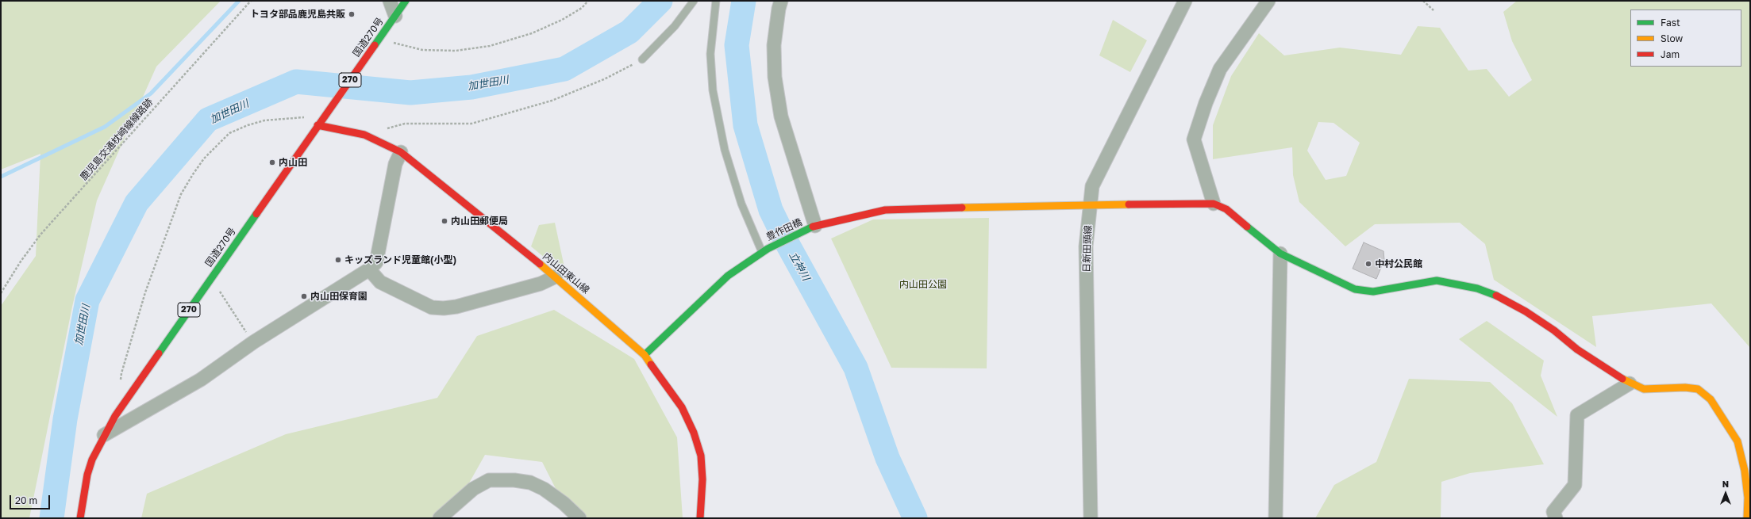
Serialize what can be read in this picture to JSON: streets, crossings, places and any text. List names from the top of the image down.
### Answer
{
  "streets": {
    "main road": [
      "国道270号",
      "270",
      "豊作田橋",
      "内山田東山線"
    ],
    "street": ["日新田頭線"],
    "path": ["鹿児島交通枕崎線線路跡"]
  },
  "crossings": [
    ["国道270号", "内山田東山線"],
    ["豊作田橋", "日新田頭線"],
    ["豊作田橋", "内山田東山線"]
  ],
  "water": ["加世田川", "立神川"],
  "parks": ["内山田公園"],
  "places": [
    "トヨタ部品鹿児島共販",
    "内山田",
    "内山田郵便局",
    "キッズランド児童館(小型)",
    "中村公民館",
    "内山田保育園"
  ],
  "legend": ["Fast", "Slow", "Jam"],
  "scale_bar": "20 m",
  "north": "top"
}
